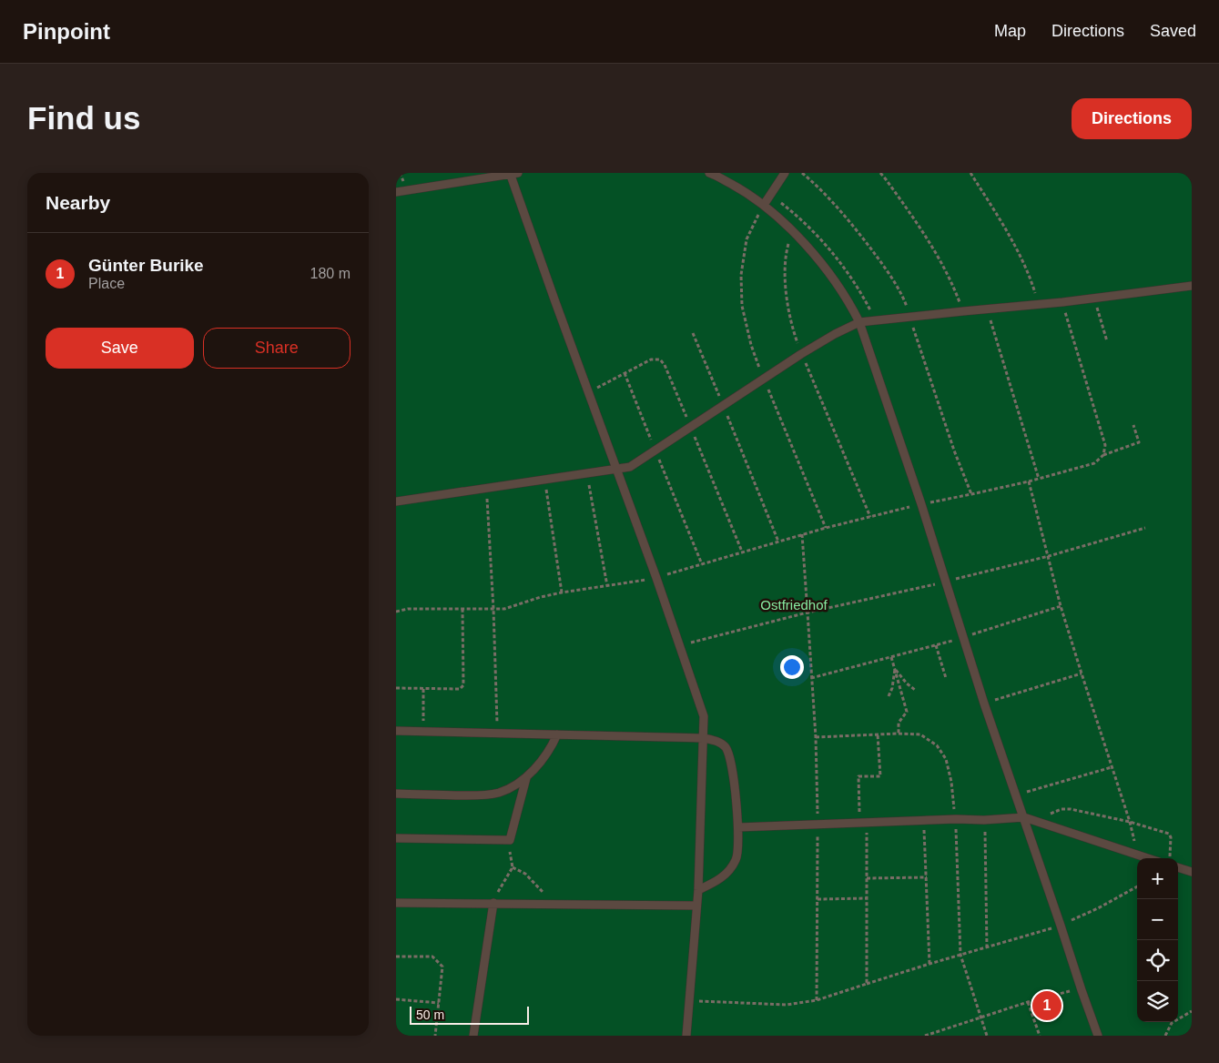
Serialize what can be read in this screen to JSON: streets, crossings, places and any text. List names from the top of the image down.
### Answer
{
  "parks": ["Ostfriedhof"],
  "scale_bar": "50 m",
  "page": {
    "header": "Pinpoint",
    "nav": ["Map", "Directions", "Saved"],
    "buttons": [
      "Directions",
      ["Save", "Share"]
    ],
    "title": "Find us",
    "heading": "Nearby",
    "list": [
      {
        "mark": "1",
        "name": "Günter Burike",
        "note": "Place",
        "value": "180 m"
      }
    ],
    "map_buttons": ["+", "−"],
    "pins": "1",
    "scale": "50 m"
  }
}
